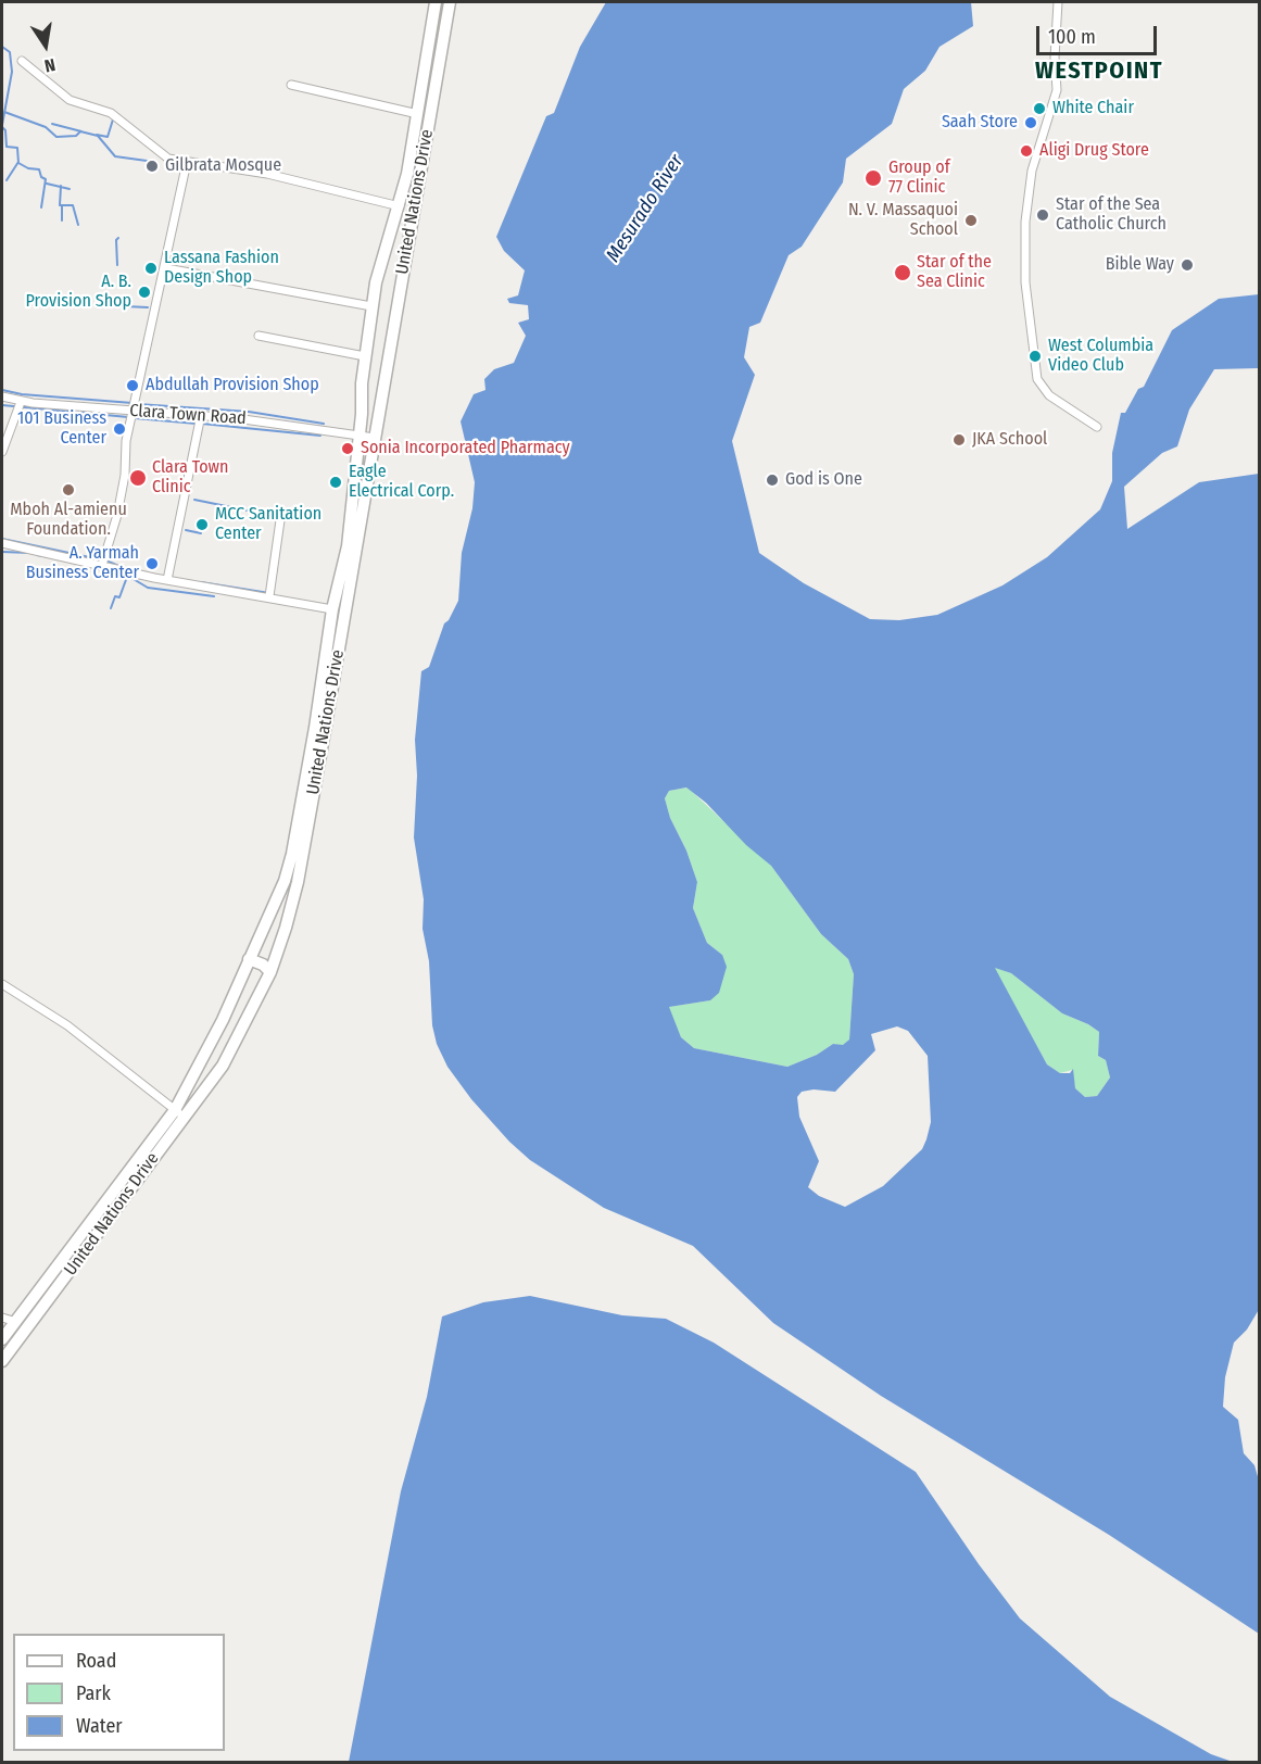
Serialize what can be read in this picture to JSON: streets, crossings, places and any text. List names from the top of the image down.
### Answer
{
  "streets": {
    "highway": ["United Nations Drive"],
    "street": ["Clara Town Road"]
  },
  "crossings": [
    ["United Nations Drive", "Clara Town Road"]
  ],
  "districts": ["WESTPOINT"],
  "water": ["Mesurado River"],
  "places": [
    "White Chair",
    "Saah Store",
    "Aligi Drug Store",
    "Gilbrata Mosque",
    "Group of 77 Clinic",
    "Star of the Sea Catholic Church",
    "N. V. Massaquoi School",
    "Bible Way",
    "Lassana Fashion Design Shop",
    "Star of the Sea Clinic",
    "A. B. Provision Shop",
    "West Columbia Video Club",
    "Abdullah Provision Shop",
    "101 Business Center",
    "JKA School",
    "Sonia Incorporated Pharmacy",
    "Clara Town Clinic",
    "God is One",
    "Eagle Electrical Corp.",
    "Mboh Al-amienu Foundation.",
    "MCC Sanitation Center",
    "A. Yarmah Business Center"
  ],
  "legend": ["Road", "Park", "Water"],
  "scale_bar": "100 m",
  "north": "bottom"
}
